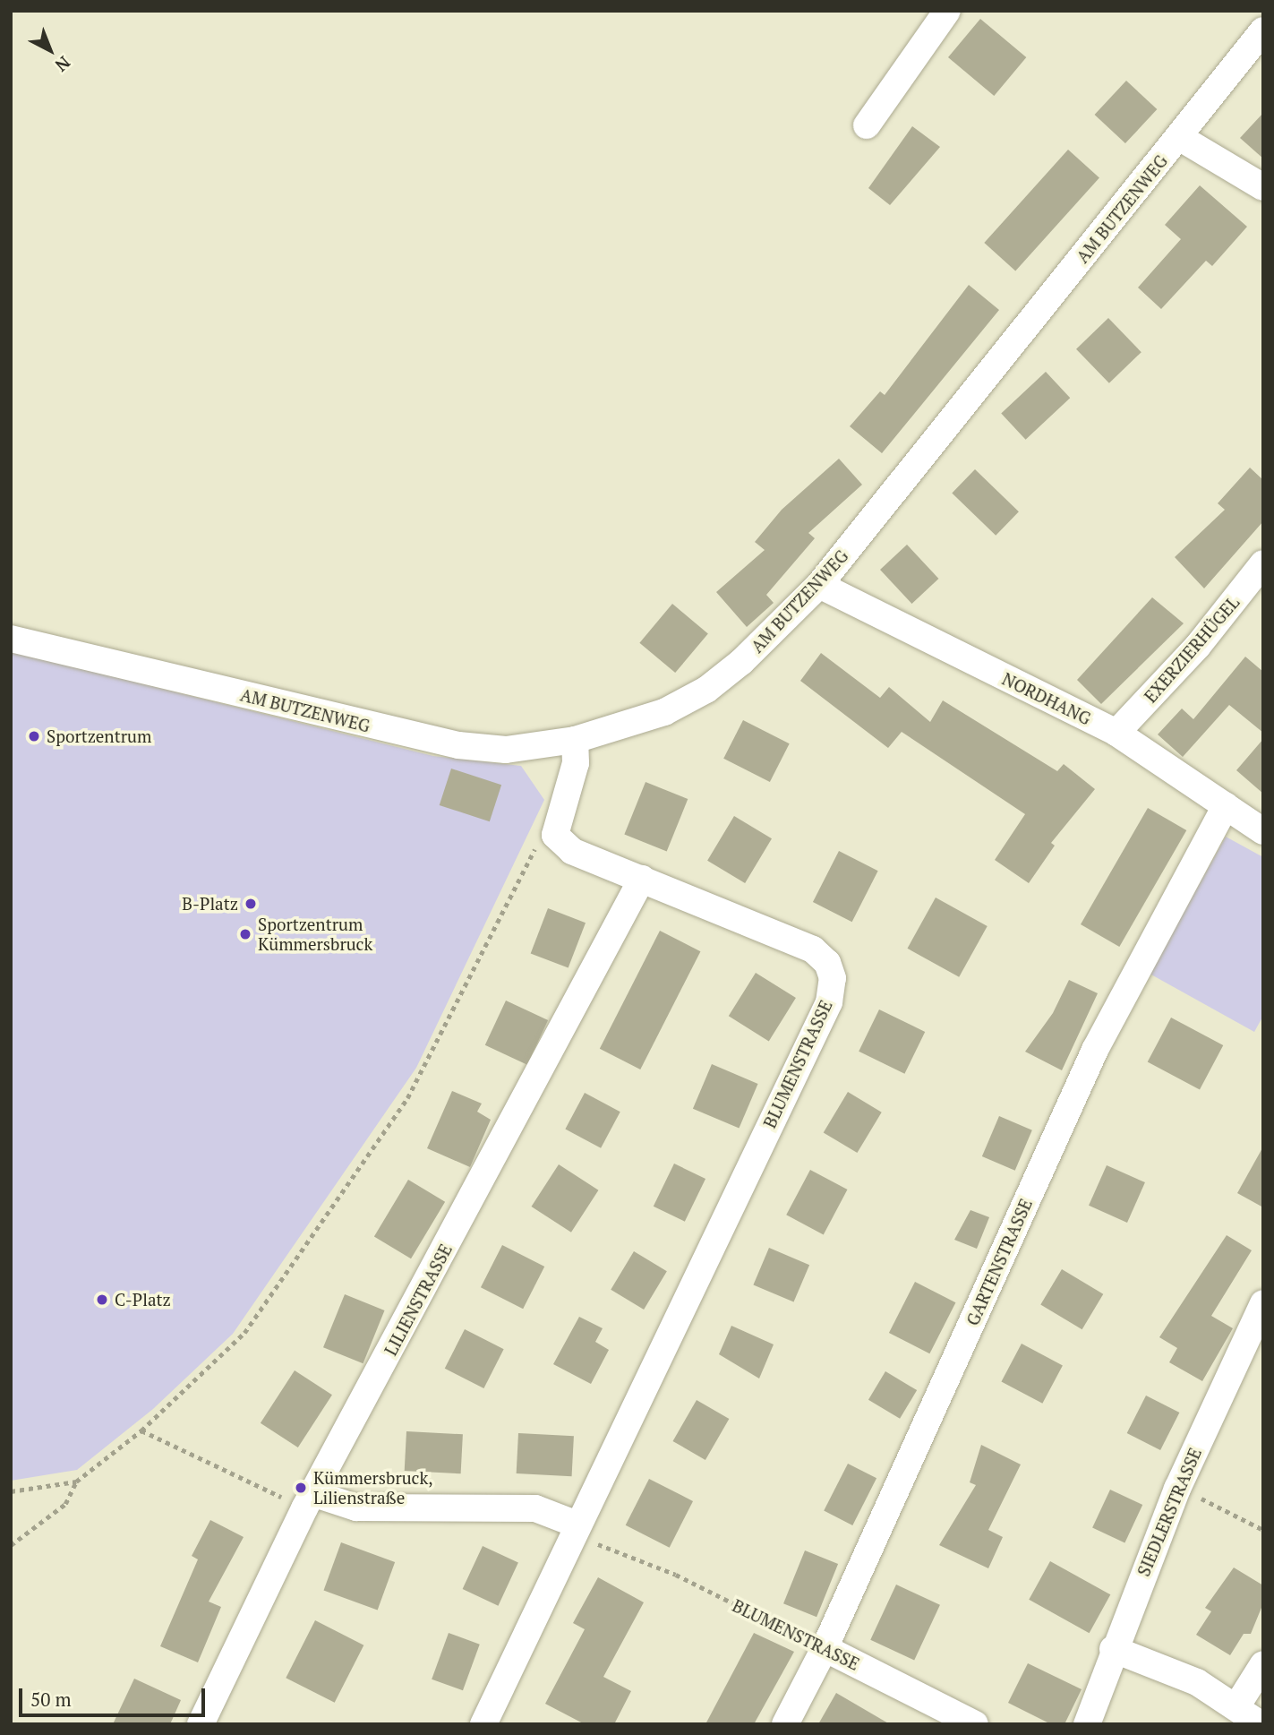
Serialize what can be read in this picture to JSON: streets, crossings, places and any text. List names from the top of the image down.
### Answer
{
  "streets": {
    "street": [
      "AM BUTZENWEG",
      "EXERZIERHÜGEL",
      "NORDHANG",
      "BLUMENSTRASSE",
      "GARTENSTRASSE",
      "LILIENSTRASSE",
      "SIEDLERSTRASSE"
    ]
  },
  "crossings": [
    ["AM BUTZENWEG", "NORDHANG"],
    ["EXERZIERHÜGEL", "NORDHANG"],
    ["NORDHANG", "GARTENSTRASSE"],
    ["BLUMENSTRASSE", "GARTENSTRASSE"],
    ["BLUMENSTRASSE", "LILIENSTRASSE"]
  ],
  "places": [
    "Sportzentrum",
    "B-Platz",
    "Sportzentrum Kümmersbruck",
    "C-Platz",
    "Kümmersbruck, Lilienstraße"
  ],
  "scale_bar": "50 m",
  "north": "bottom right"
}
